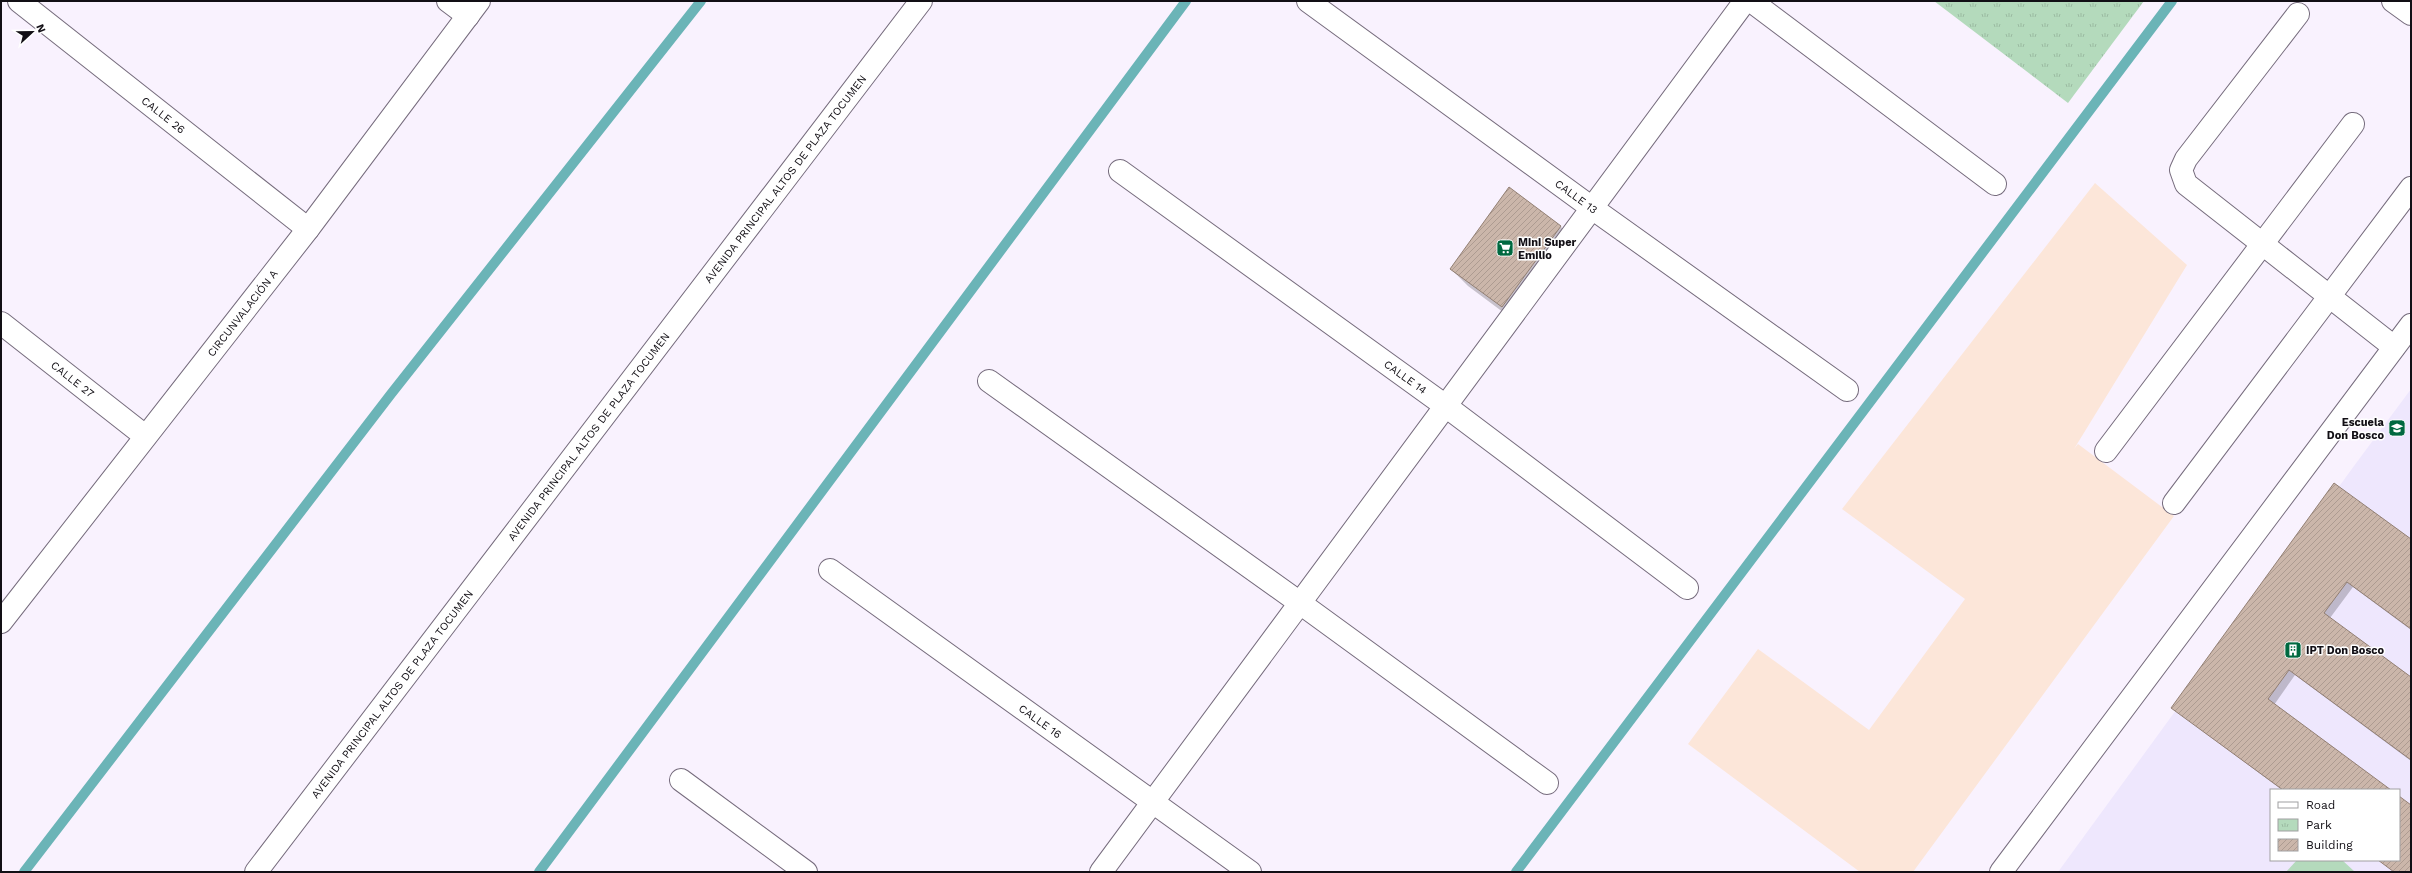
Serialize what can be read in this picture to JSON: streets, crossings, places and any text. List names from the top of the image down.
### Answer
{
  "streets": {
    "street": [
      "CALLE 26",
      "AVENIDA PRINCIPAL ALTOS DE PLAZA TOCUMEN",
      "CALLE 13",
      "CIRCUNVALACIÓN A",
      "CALLE 14",
      "CALLE 27",
      "CALLE 16"
    ]
  },
  "crossings": [
    ["CALLE 26", "CIRCUNVALACIÓN A"],
    ["CIRCUNVALACIÓN A", "CALLE 27"]
  ],
  "places": {
    "supermarket": ["Mini Super Emilio"],
    "school or university": ["Escuela Don Bosco"],
    "building": ["IPT Don Bosco"]
  },
  "legend": ["Road", "Park", "Building"],
  "north": "right"
}
